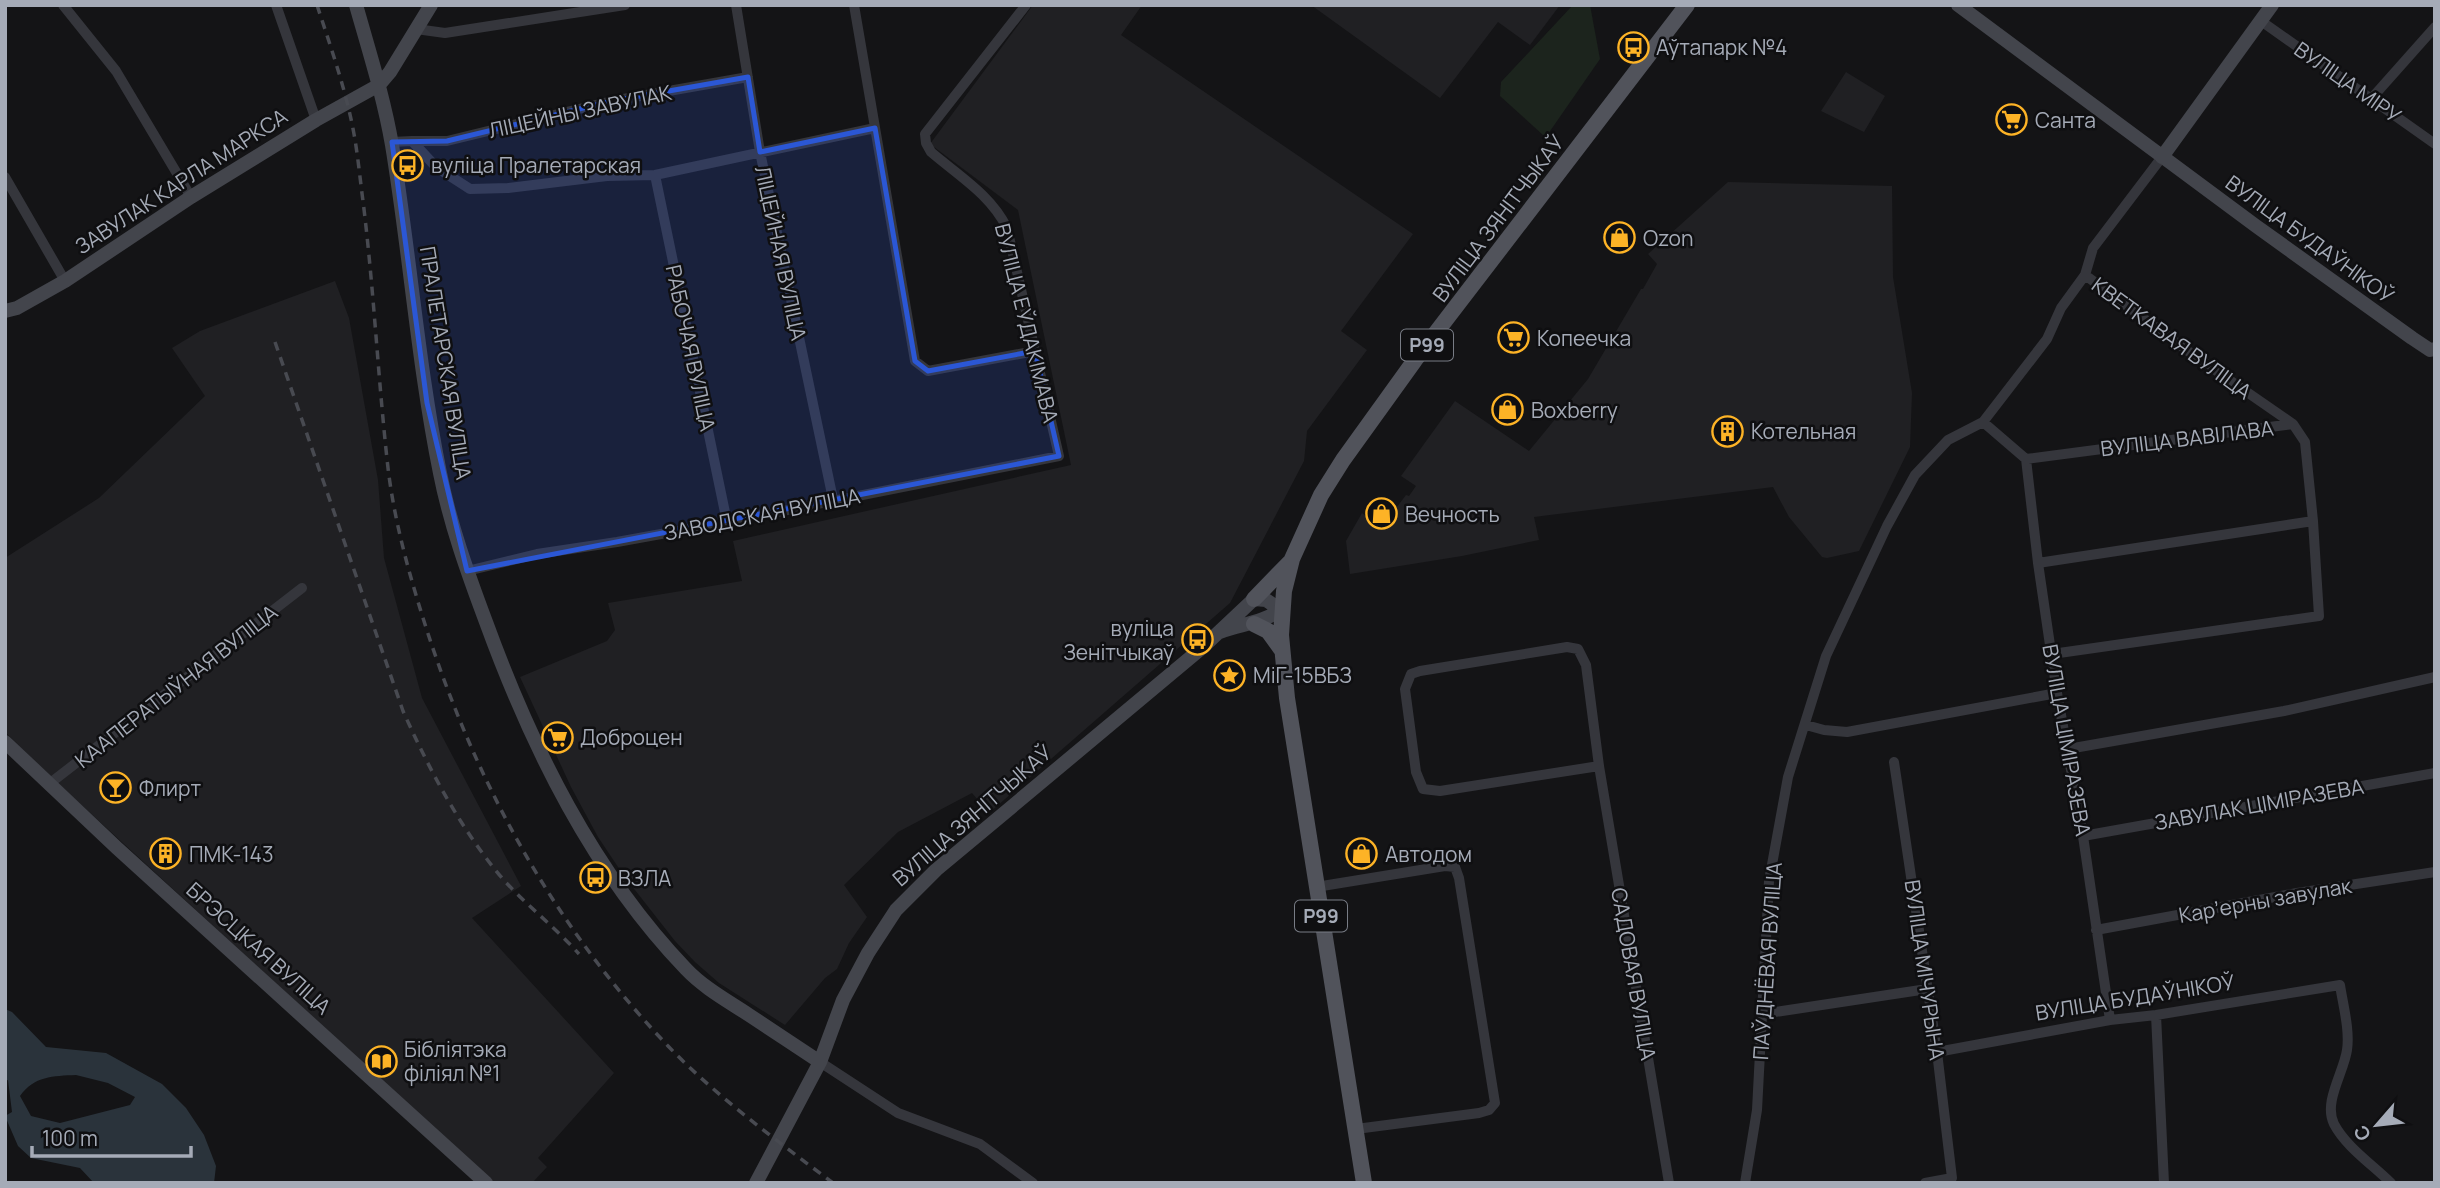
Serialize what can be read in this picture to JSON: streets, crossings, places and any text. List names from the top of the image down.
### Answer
{
  "streets": {
    "main road": ["ВУЛІЦА ЗЯНІТЧЫКАЎ", "Р99"],
    "street": [
      "ВУЛІЦА МІРУ",
      "ЛІЦЕЙНЫ ЗАВУЛАК",
      "ЗАВУЛАК КАРЛА МАРКСА",
      "ВУЛІЦА БУДАЎНІКОЎ",
      "ЛІЦЕЙНАЯ ВУЛІЦА",
      "ВУЛІЦА ЕЎДАКІМАВА",
      "КВЕТКАВАЯ ВУЛІЦА",
      "РАБОЧАЯ ВУЛІЦА",
      "ПРАЛЕТАРСКАЯ ВУЛІЦА",
      "ВУЛІЦА ВАВІЛАВА",
      "ЗАВОДСКАЯ ВУЛІЦА",
      "КААПЕРАТЫЎНАЯ ВУЛІЦА",
      "ВУЛІЦА ЦІМІРАЗЕВА",
      "ЗАВУЛАК ЦІМІРАЗЕВА",
      "Карʼерны завулак",
      "БРЭСЦКАЯ ВУЛІЦА",
      "ПАЎДНЁВАЯ ВУЛІЦА",
      "ВУЛІЦА МІЧУРЫНА",
      "САДОВАЯ ВУЛІЦА"
    ]
  },
  "crossings": [
    ["ЛІЦЕЙНЫ ЗАВУЛАК", "ЛІЦЕЙНАЯ ВУЛІЦА"],
    ["ЛІЦЕЙНЫ ЗАВУЛАК", "ПРАЛЕТАРСКАЯ ВУЛІЦА"],
    ["ЗАВУЛАК КАРЛА МАРКСА", "ПРАЛЕТАРСКАЯ ВУЛІЦА"],
    ["ВУЛІЦА ЗЯНІТЧЫКАЎ", "Р99"],
    ["ВУЛІЦА ЗЯНІТЧЫКАЎ", "ПРАЛЕТАРСКАЯ ВУЛІЦА"],
    ["ВУЛІЦА БУДАЎНІКОЎ", "КВЕТКАВАЯ ВУЛІЦА"],
    ["ВУЛІЦА БУДАЎНІКОЎ", "ВУЛІЦА ЦІМІРАЗЕВА"],
    ["ВУЛІЦА БУДАЎНІКОЎ", "ВУЛІЦА МІЧУРЫНА"],
    ["ЛІЦЕЙНАЯ ВУЛІЦА", "ЗАВОДСКАЯ ВУЛІЦА"],
    ["ВУЛІЦА ЕЎДАКІМАВА", "ЗАВОДСКАЯ ВУЛІЦА"],
    ["КВЕТКАВАЯ ВУЛІЦА", "ВУЛІЦА ВАВІЛАВА"],
    ["КВЕТКАВАЯ ВУЛІЦА", "ПАЎДНЁВАЯ ВУЛІЦА"],
    ["РАБОЧАЯ ВУЛІЦА", "ЗАВОДСКАЯ ВУЛІЦА"],
    ["ПРАЛЕТАРСКАЯ ВУЛІЦА", "ЗАВОДСКАЯ ВУЛІЦА"],
    ["ВУЛІЦА ВАВІЛАВА", "ВУЛІЦА ЦІМІРАЗЕВА"],
    ["КААПЕРАТЫЎНАЯ ВУЛІЦА", "БРЭСЦКАЯ ВУЛІЦА"],
    ["ВУЛІЦА ЦІМІРАЗЕВА", "ЗАВУЛАК ЦІМІРАЗЕВА"],
    ["ВУЛІЦА ЦІМІРАЗЕВА", "Карʼерны завулак"]
  ],
  "places": {
    "bus stop": [
      "Аўтапарк №4",
      "вуліца Пралетарская",
      "вуліца Зенітчыкаў",
      "ВЗЛА"
    ],
    "supermarket": ["Санта", "Копеечка", "Доброцен"],
    "shop": [
      "Ozon",
      "Boxberry",
      "Вечность",
      "Автодом"
    ],
    "building": ["Котельная", "ПМК-143"],
    "place": ["МіГ-15ВБЗ"],
    "bar": ["Флирт"],
    "library": ["Бібліятэка філіял №1"]
  },
  "scale_bar": "100 m",
  "north": "bottom left"
}
